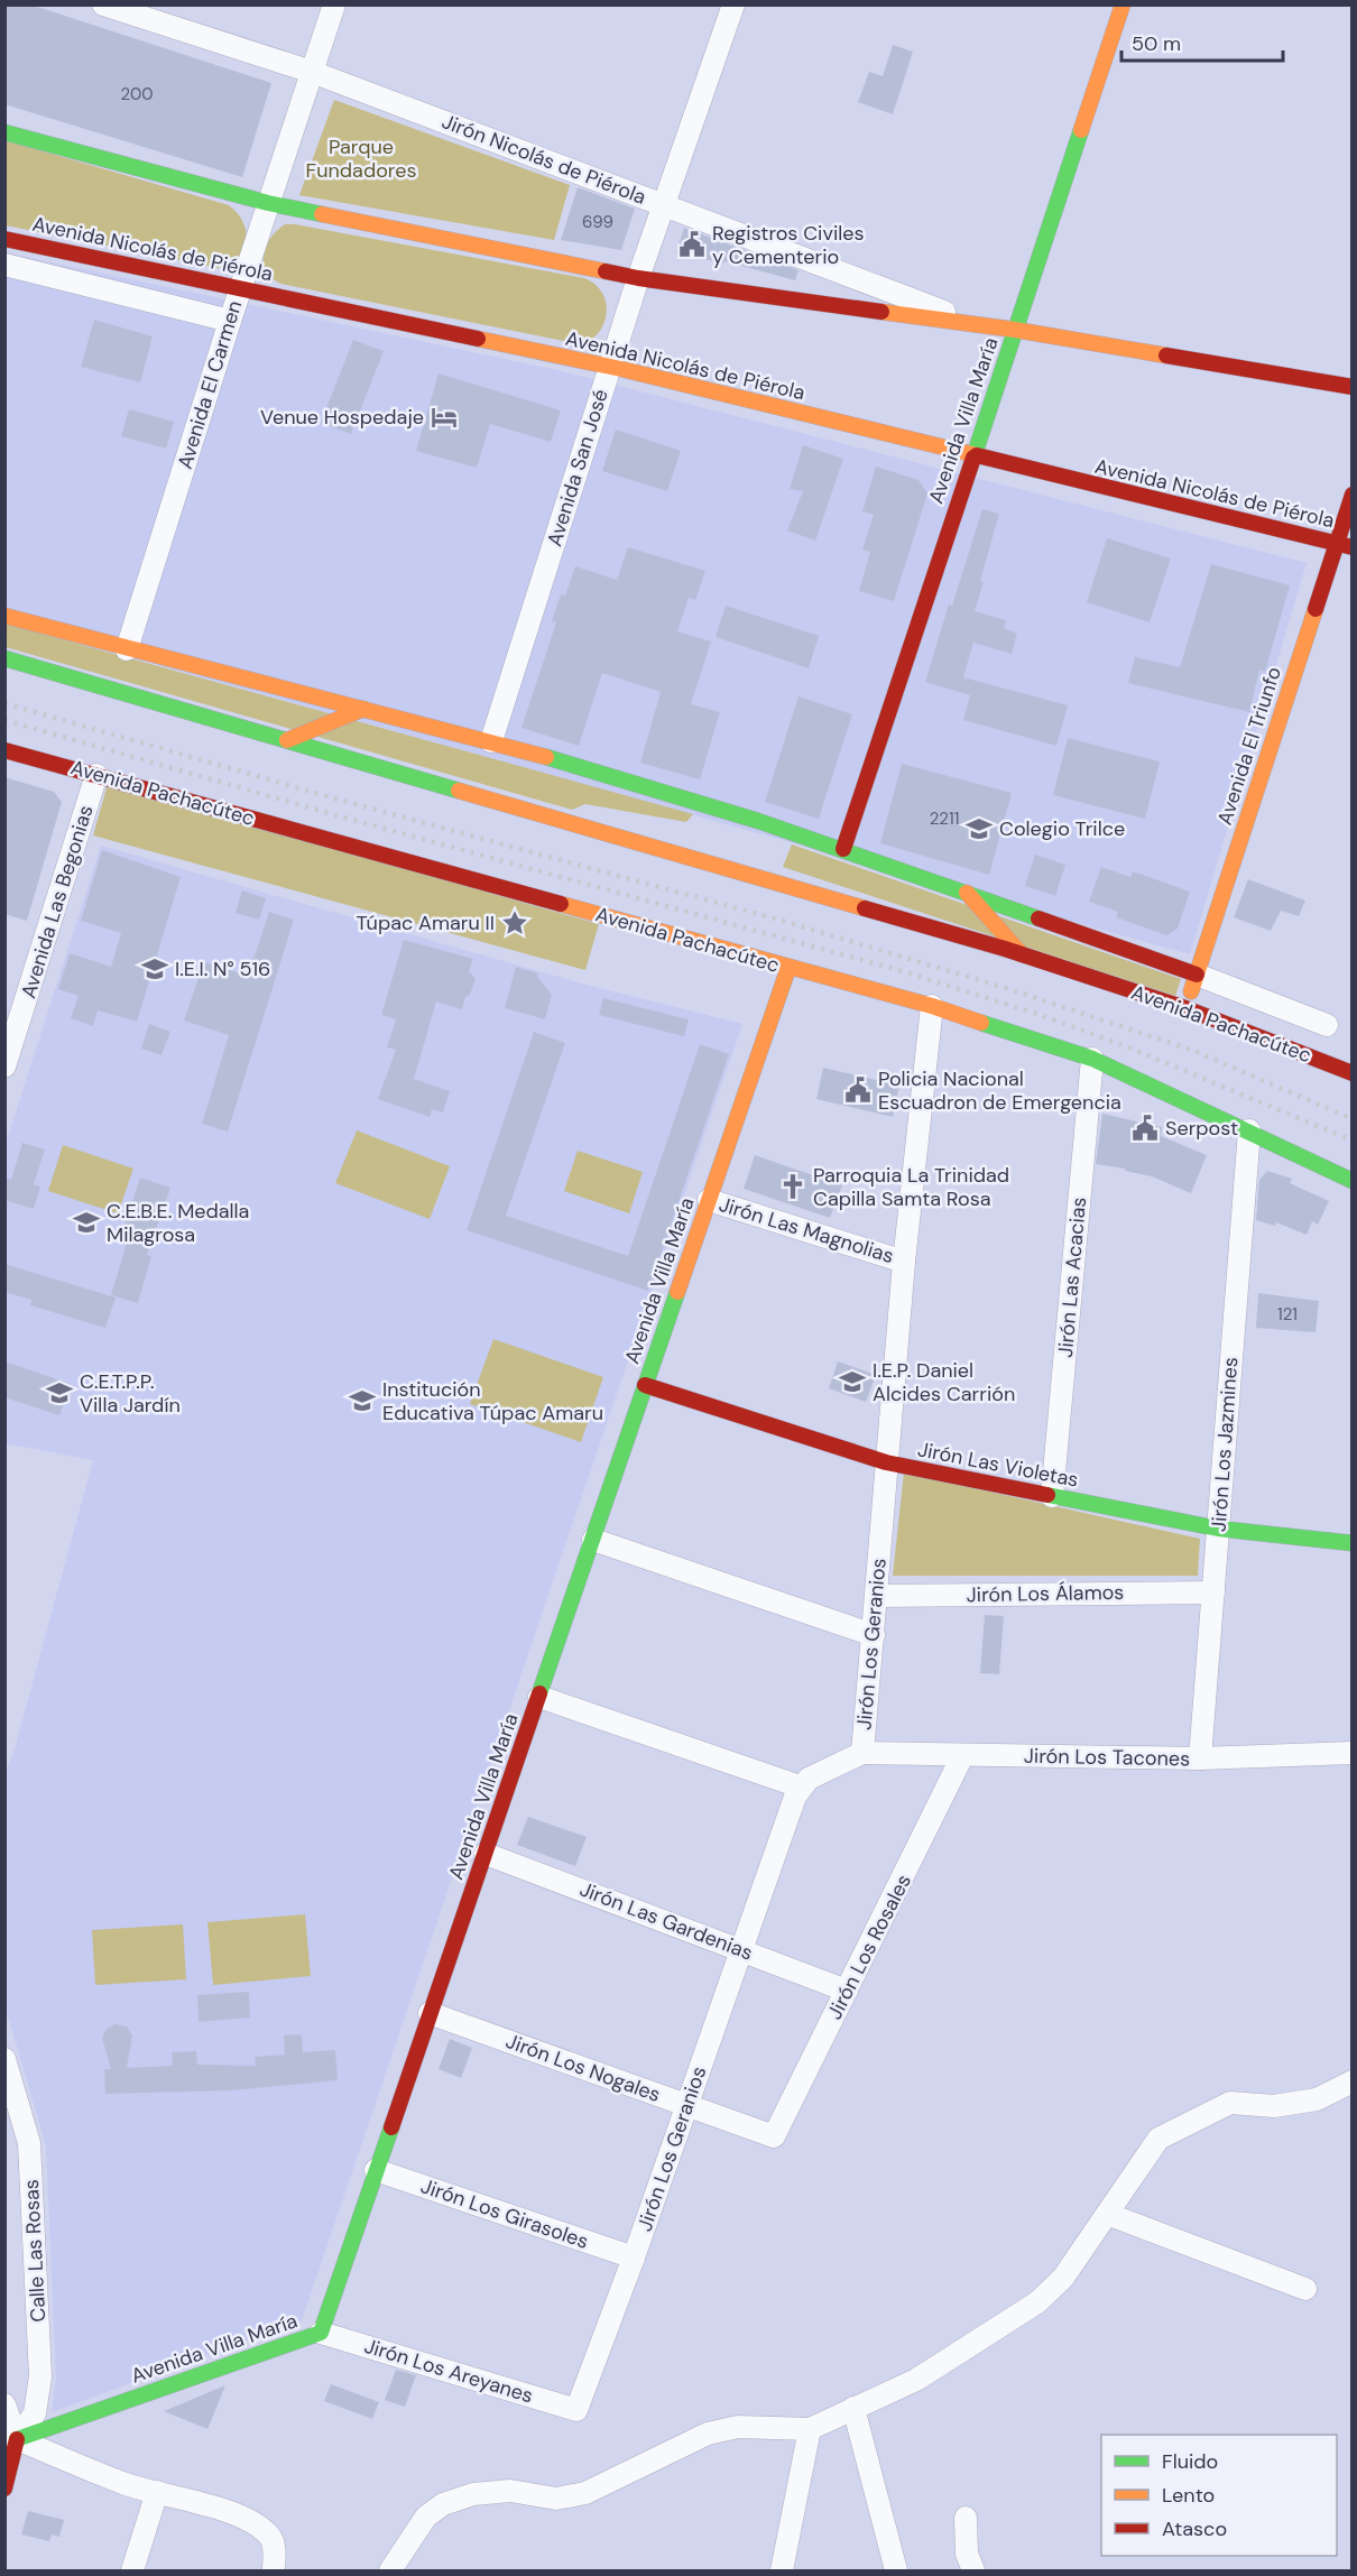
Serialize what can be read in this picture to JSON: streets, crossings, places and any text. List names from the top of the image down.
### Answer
{
  "streets": {
    "main road": [
      "Avenida Nicolás de Piérola",
      "Avenida Villa María",
      "Avenida El Triunfo",
      "Avenida Pachacútec",
      "Jirón Las Violetas"
    ],
    "street": [
      "Jirón Nicolás de Piérola",
      "Avenida El Carmen",
      "Avenida San José",
      "Avenida Las Begonias",
      "Jirón Las Magnolias",
      "Jirón Las Acacias",
      "Jirón Los Jazmines",
      "Jirón Los Álamos",
      "Jirón Los Geranios",
      "Jirón Los Tacones",
      "Jirón Las Gardenias",
      "Jirón Los Rosales",
      "Jirón Los Nogales",
      "Jirón Los Girasoles",
      "Calle Las Rosas",
      "Jirón Los Areyanes"
    ]
  },
  "crossings": [
    ["Jirón Nicolás de Piérola", "Avenida El Carmen"],
    ["Jirón Nicolás de Piérola", "Avenida San José"],
    ["Avenida Nicolás de Piérola", "Avenida El Carmen"],
    ["Avenida Nicolás de Piérola", "Avenida Villa María"],
    ["Avenida Nicolás de Piérola", "Avenida San José"],
    ["Avenida Nicolás de Piérola", "Avenida El Triunfo"],
    ["Avenida El Carmen", "Avenida Pachacútec"],
    ["Avenida Villa María", "Avenida Pachacútec"],
    ["Avenida Villa María", "Jirón Las Magnolias"],
    ["Avenida Villa María", "Jirón Las Violetas"],
    ["Avenida Villa María", "Jirón Las Gardenias"],
    ["Avenida Villa María", "Jirón Los Nogales"],
    ["Avenida Villa María", "Jirón Los Girasoles"],
    ["Avenida Villa María", "Calle Las Rosas"],
    ["Avenida Villa María", "Jirón Los Areyanes"],
    ["Avenida San José", "Avenida Pachacútec"],
    ["Avenida El Triunfo", "Avenida Pachacútec"],
    ["Avenida Pachacútec", "Avenida Las Begonias"],
    ["Avenida Pachacútec", "Jirón Las Acacias"],
    ["Avenida Pachacútec", "Jirón Los Jazmines"],
    ["Avenida Pachacútec", "Jirón Los Geranios"],
    ["Jirón Las Magnolias", "Jirón Los Geranios"],
    ["Jirón Las Acacias", "Jirón Las Violetas"],
    ["Jirón Los Jazmines", "Jirón Las Violetas"],
    ["Jirón Los Jazmines", "Jirón Los Álamos"],
    ["Jirón Los Jazmines", "Jirón Los Tacones"],
    ["Jirón Las Violetas", "Jirón Los Geranios"],
    ["Jirón Los Álamos", "Jirón Los Geranios"],
    ["Jirón Los Geranios", "Jirón Los Tacones"],
    ["Jirón Los Geranios", "Jirón Las Gardenias"],
    ["Jirón Los Geranios", "Jirón Los Nogales"],
    ["Jirón Los Geranios", "Jirón Los Girasoles"],
    ["Jirón Los Geranios", "Jirón Los Areyanes"],
    ["Jirón Los Tacones", "Jirón Los Rosales"],
    ["Jirón Las Gardenias", "Jirón Los Rosales"],
    ["Jirón Los Rosales", "Jirón Los Nogales"]
  ],
  "parks": ["Parque Fundadores"],
  "places": {
    "public building": ["Registros Civiles y Cementerio", "Policia Nacional Escuadron de Emergencia", "Serpost"],
    "hotel": ["Venue Hospedaje"],
    "school or university": [
      "Colegio Trilce",
      "I.E.I. N° 516",
      "C.E.B.E. Medalla Milagrosa",
      "I.E.P. Daniel Alcides Carrión",
      "C.E.T.P.P. Villa Jardín",
      "Institución Educativa Túpac Amaru"
    ],
    "place": ["Túpac Amaru II"],
    "church": ["Parroquia La Trinidad Capilla Samta Rosa"]
  },
  "house_numbers": [
    "200",
    "699",
    "2211",
    "121"
  ],
  "legend": ["Fluido", "Lento", "Atasco"],
  "scale_bar": "50 m"
}
